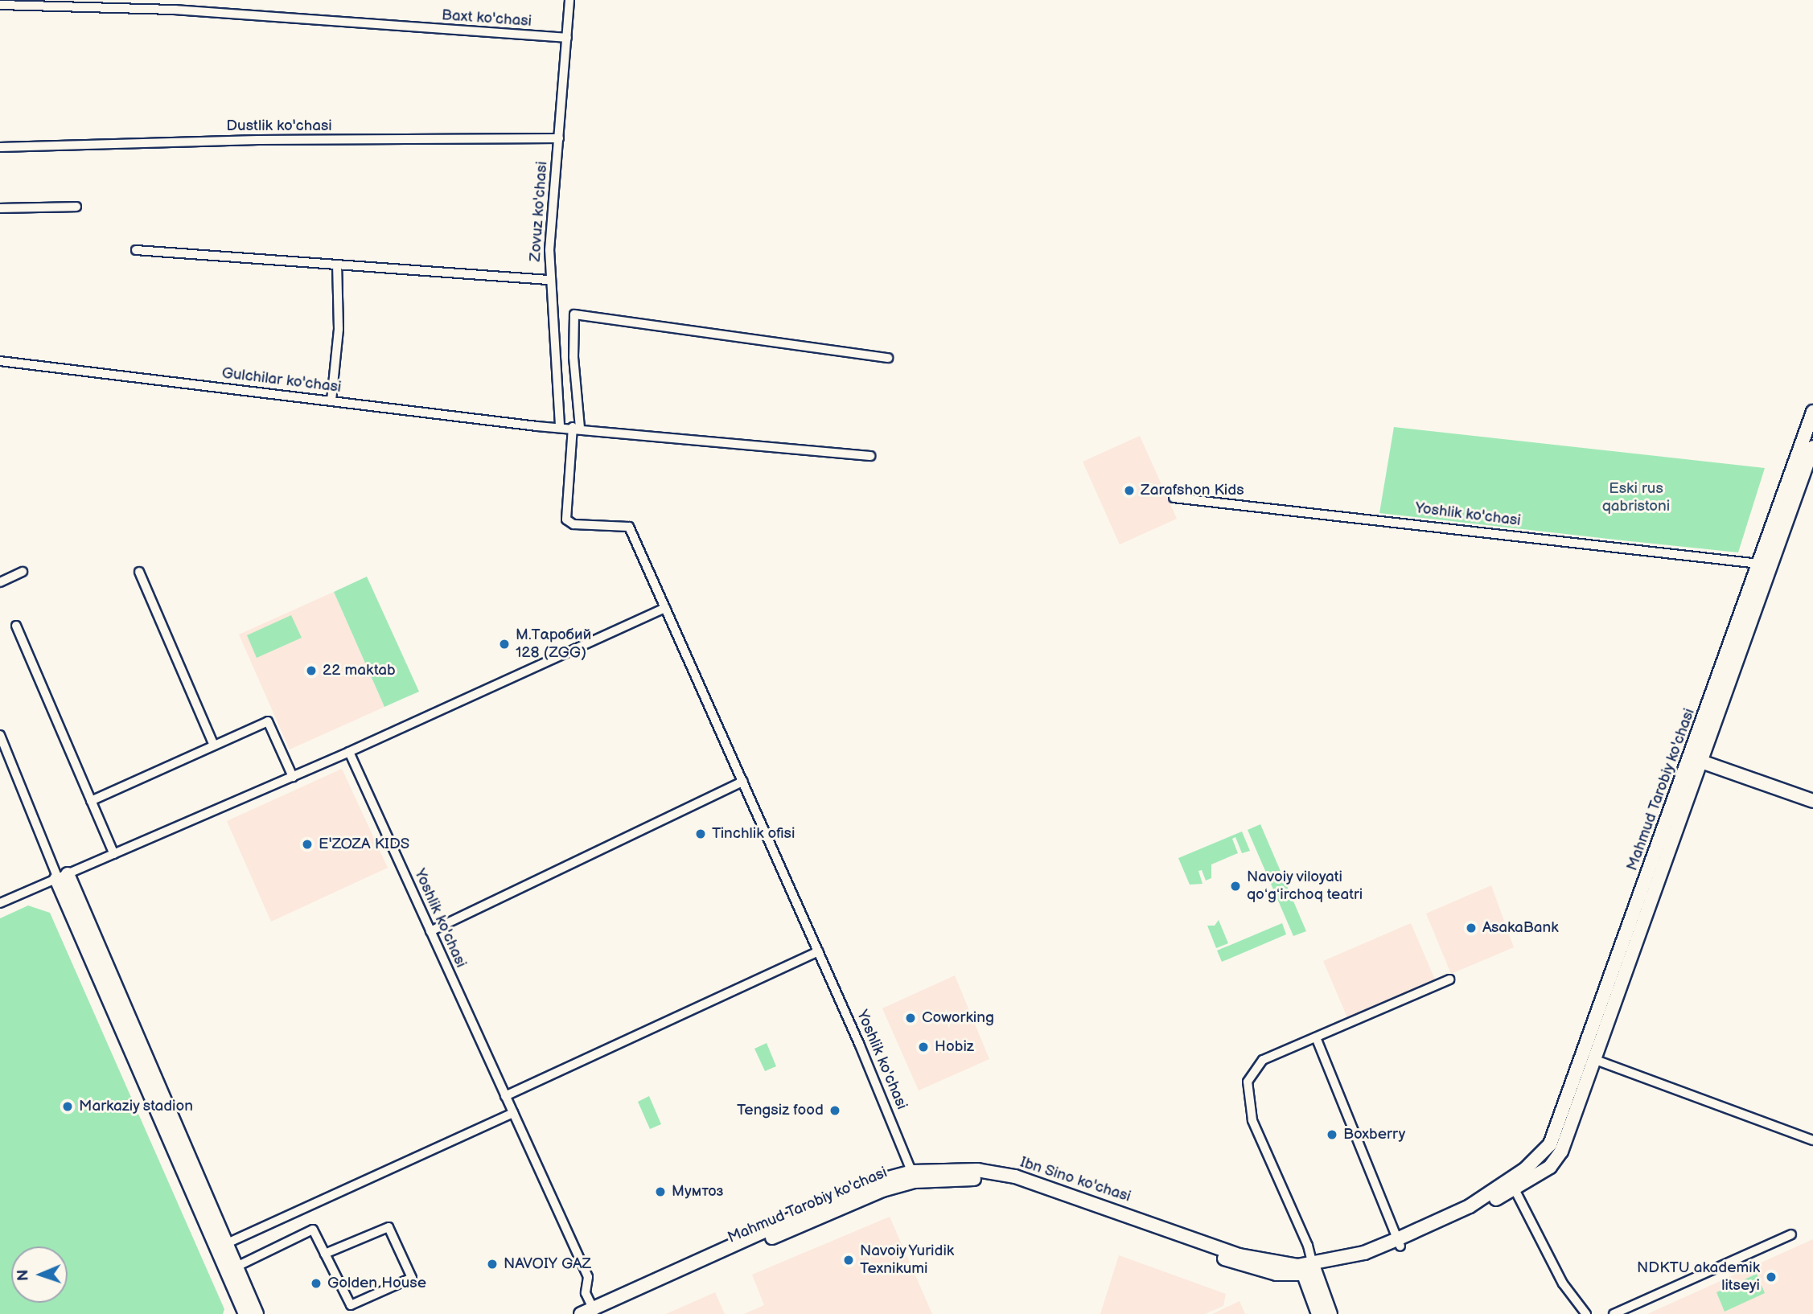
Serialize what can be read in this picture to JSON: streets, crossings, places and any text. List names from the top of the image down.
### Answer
{
  "streets": {
    "main road": ["Mahmud Tarobiy ko'chasi"],
    "street": [
      "Baxt ko'chasi",
      "Dustlik ko'chasi",
      "Zovuz ko'chasi",
      "Gulchilar ko'chasi",
      "Yoshlik ko'chasi"
    ]
  },
  "crossings": [
    ["Baxt ko'chasi", "Zovuz ko'chasi"],
    ["Dustlik ko'chasi", "Zovuz ko'chasi"],
    ["Zovuz ko'chasi", "Gulchilar ko'chasi"],
    ["Gulchilar ko'chasi", "Yoshlik ko'chasi"],
    ["Yoshlik ko'chasi", "Mahmud Tarobiy ko'chasi"]
  ],
  "parks": ["Eski rus qabristoni"],
  "places": [
    "Zarafshon Kids",
    "М.Таробий 128 (ZGG)",
    "22 maktab",
    "Tinchlik ofisi",
    "E'ZOZA KIDS",
    "Navoiy viloyati qoʻgʻirchoq teatri",
    "AsakaBank",
    "Coworking",
    "Hobiz",
    "Markaziy stadion",
    "Tengsiz food",
    "Boxberry",
    "Мумтоз",
    "Navoiy Yuridik Texnikumi",
    "NAVOIY GAZ",
    "NDKTU akademik litseyi",
    "Golden House"
  ],
  "north": "left"
}
